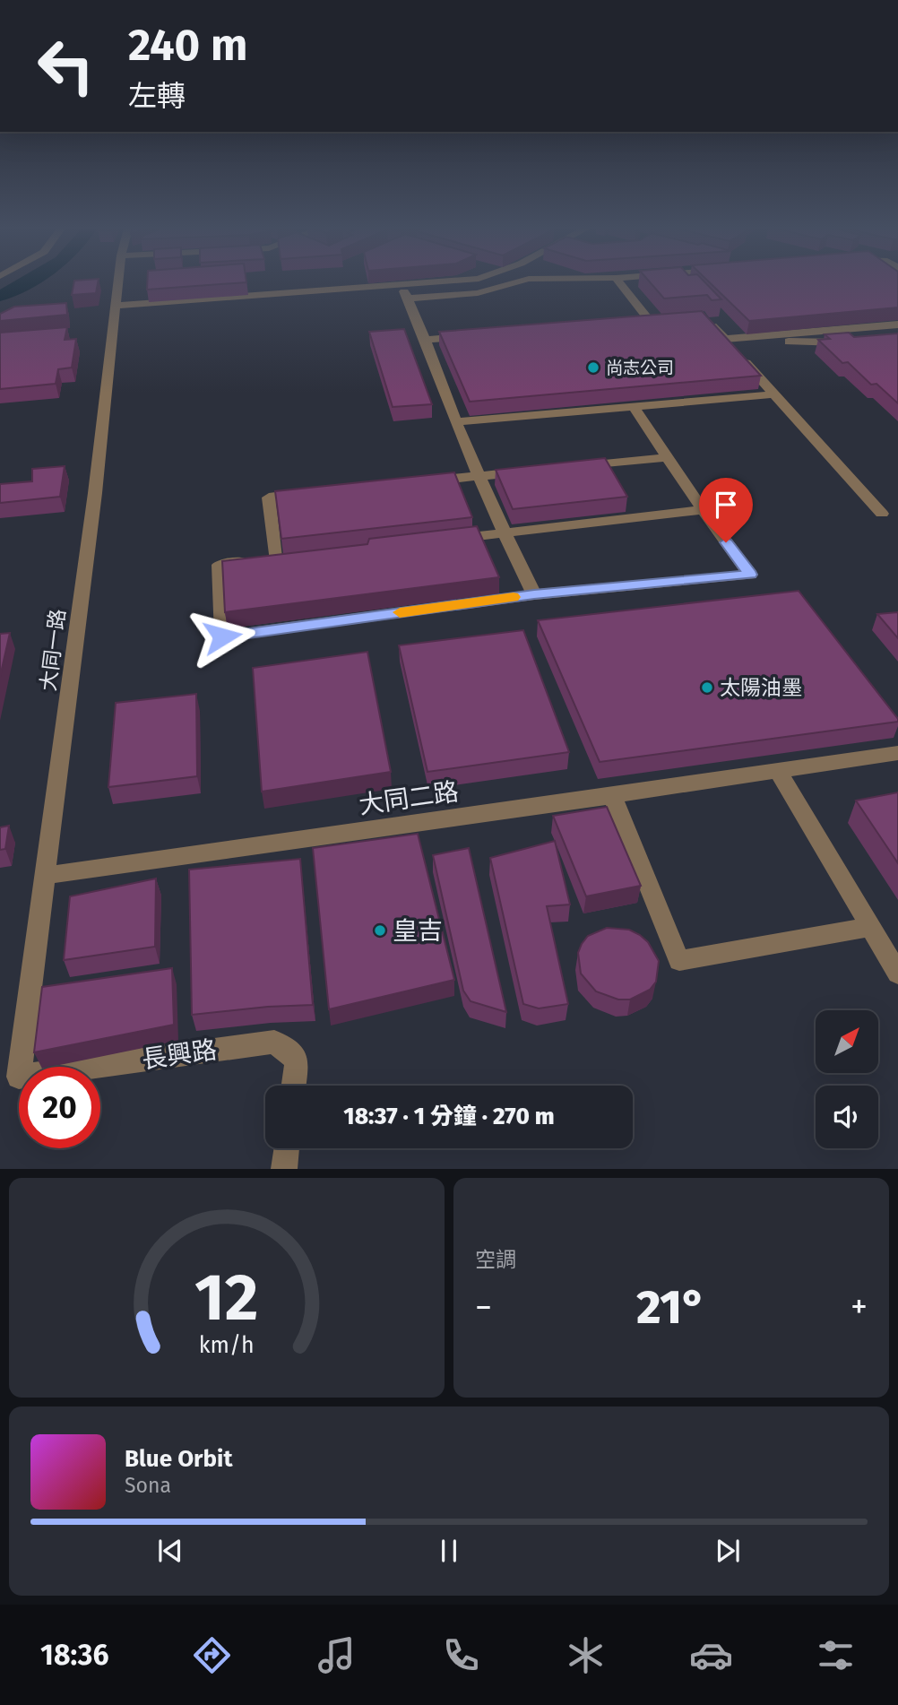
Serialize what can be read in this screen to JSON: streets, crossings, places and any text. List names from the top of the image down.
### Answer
{
  "streets": {
    "street": ["大同一路", "大同二路", "長興路"]
  },
  "crossings": [
    ["大同一路", "大同二路"]
  ],
  "places": ["尚志公司", "太陽油墨", "皇吉"],
  "north": "top right",
  "page": {
    "turn": ["240 m", "左轉"],
    "limit": "20",
    "trip": "18:37 · 1 分鐘 · 270 m",
    "tile": "空調",
    "heat": ["−", "21°", "+"],
    "song": ["Blue Orbit", "Sona"],
    "tabs": "18:36",
    "gauge": ["12", "km/h"]
  }
}
